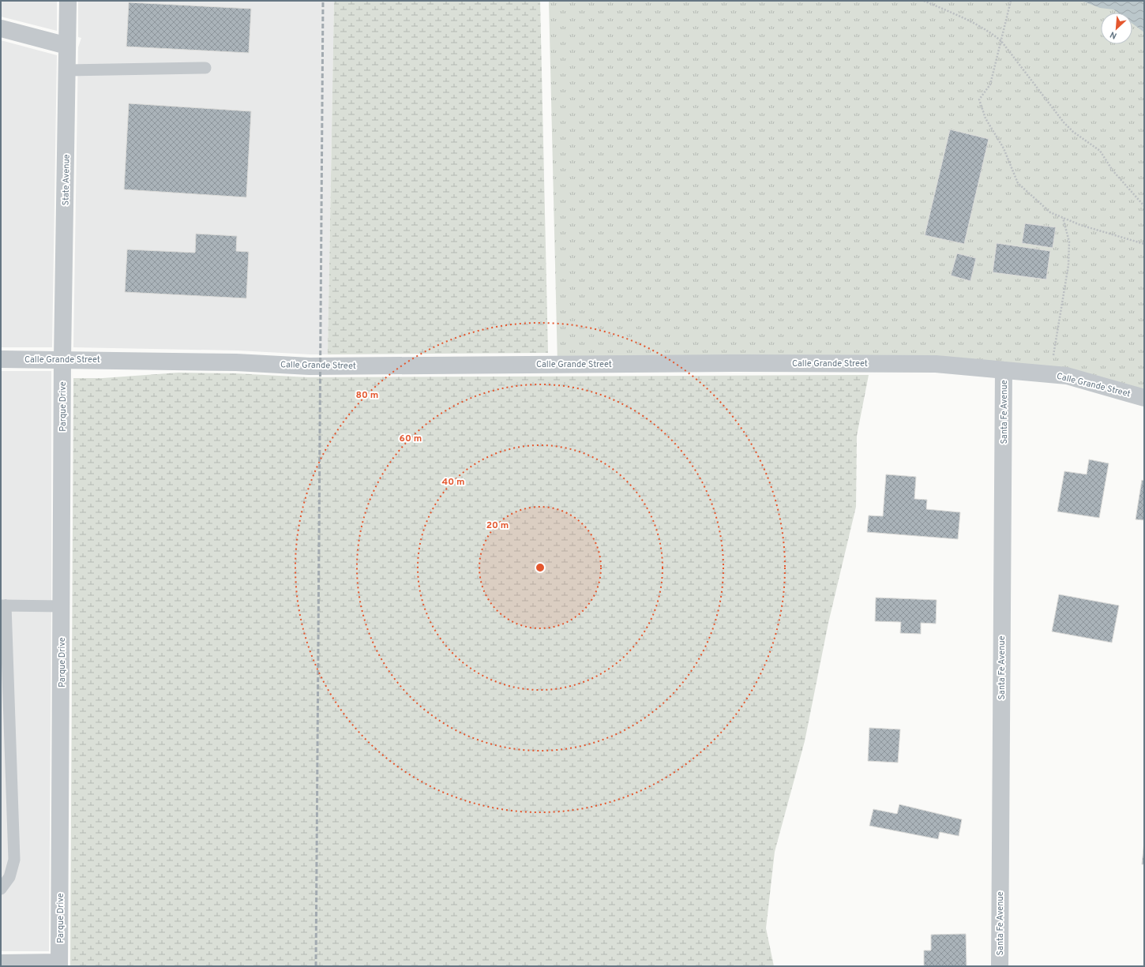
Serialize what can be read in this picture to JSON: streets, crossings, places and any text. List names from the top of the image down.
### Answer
{
  "streets": {
    "street": [
      "State Avenue",
      "Calle Grande Street",
      "Parque Drive",
      "Santa Fe Avenue"
    ]
  },
  "crossings": [
    ["State Avenue", "Calle Grande Street"],
    ["State Avenue", "Parque Drive"],
    ["Calle Grande Street", "Parque Drive"],
    ["Calle Grande Street", "Santa Fe Avenue"]
  ],
  "north": "bottom left",
  "rings": [
    "80 m",
    "60 m",
    "40 m",
    "20 m"
  ]
}
